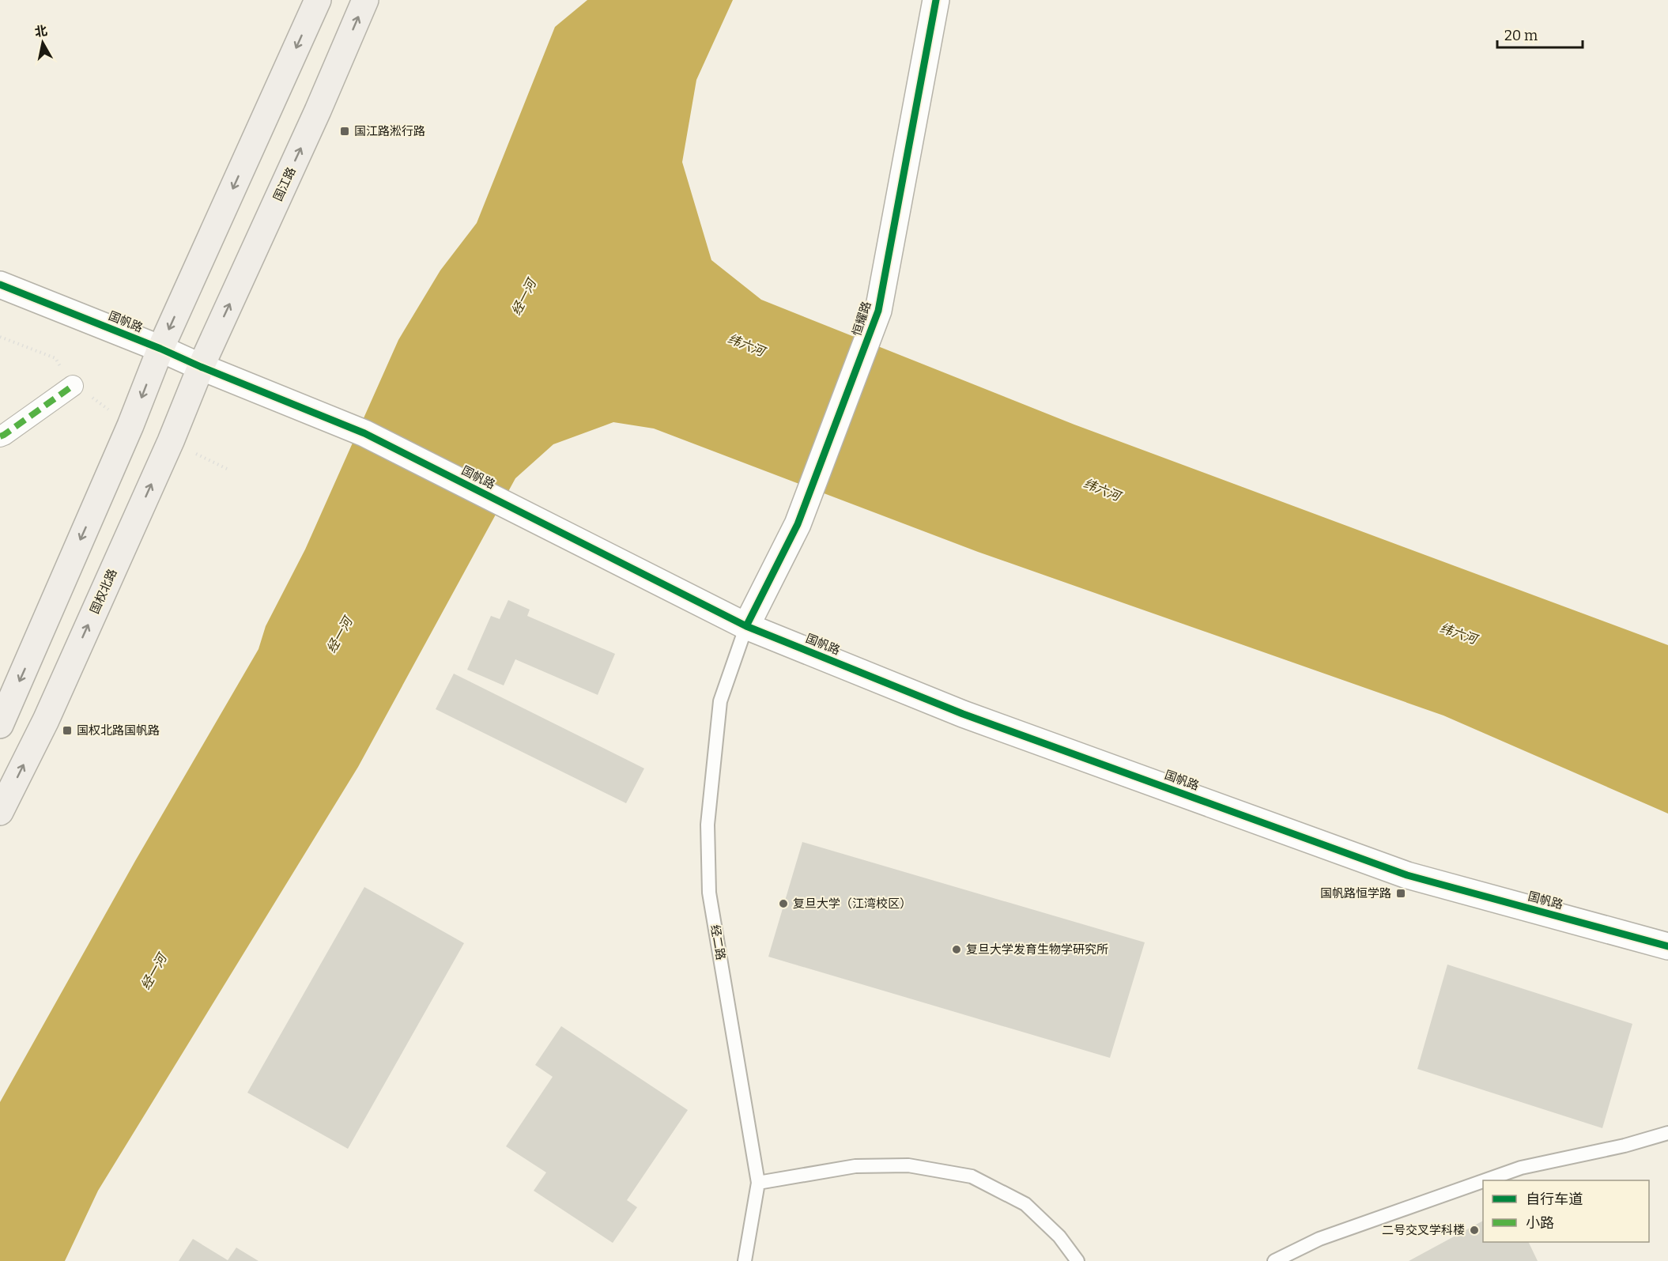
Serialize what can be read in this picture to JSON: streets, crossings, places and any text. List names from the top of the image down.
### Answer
{
  "streets": {
    "main road": ["国江路", "国权北路"],
    "street": ["恒耀路", "国帆路"],
    "lane": ["经二路"]
  },
  "crossings": [
    ["国江路", "国帆路"],
    ["国江路", "国权北路"],
    ["恒耀路", "国帆路"],
    ["恒耀路", "经二路"],
    ["国帆路", "国权北路"],
    ["国帆路", "经二路"]
  ],
  "water": ["经一河", "纬六河"],
  "places": {
    "transit": ["国江路淞行路", "国权北路国帆路", "国帆路恒学路"],
    "other": ["复旦大学（江湾校区）", "复旦大学发育生物学研究所", "二号交叉学科楼"]
  },
  "legend": ["自行车道", "小路"],
  "scale_bar": "20 m",
  "north": "top"
}
